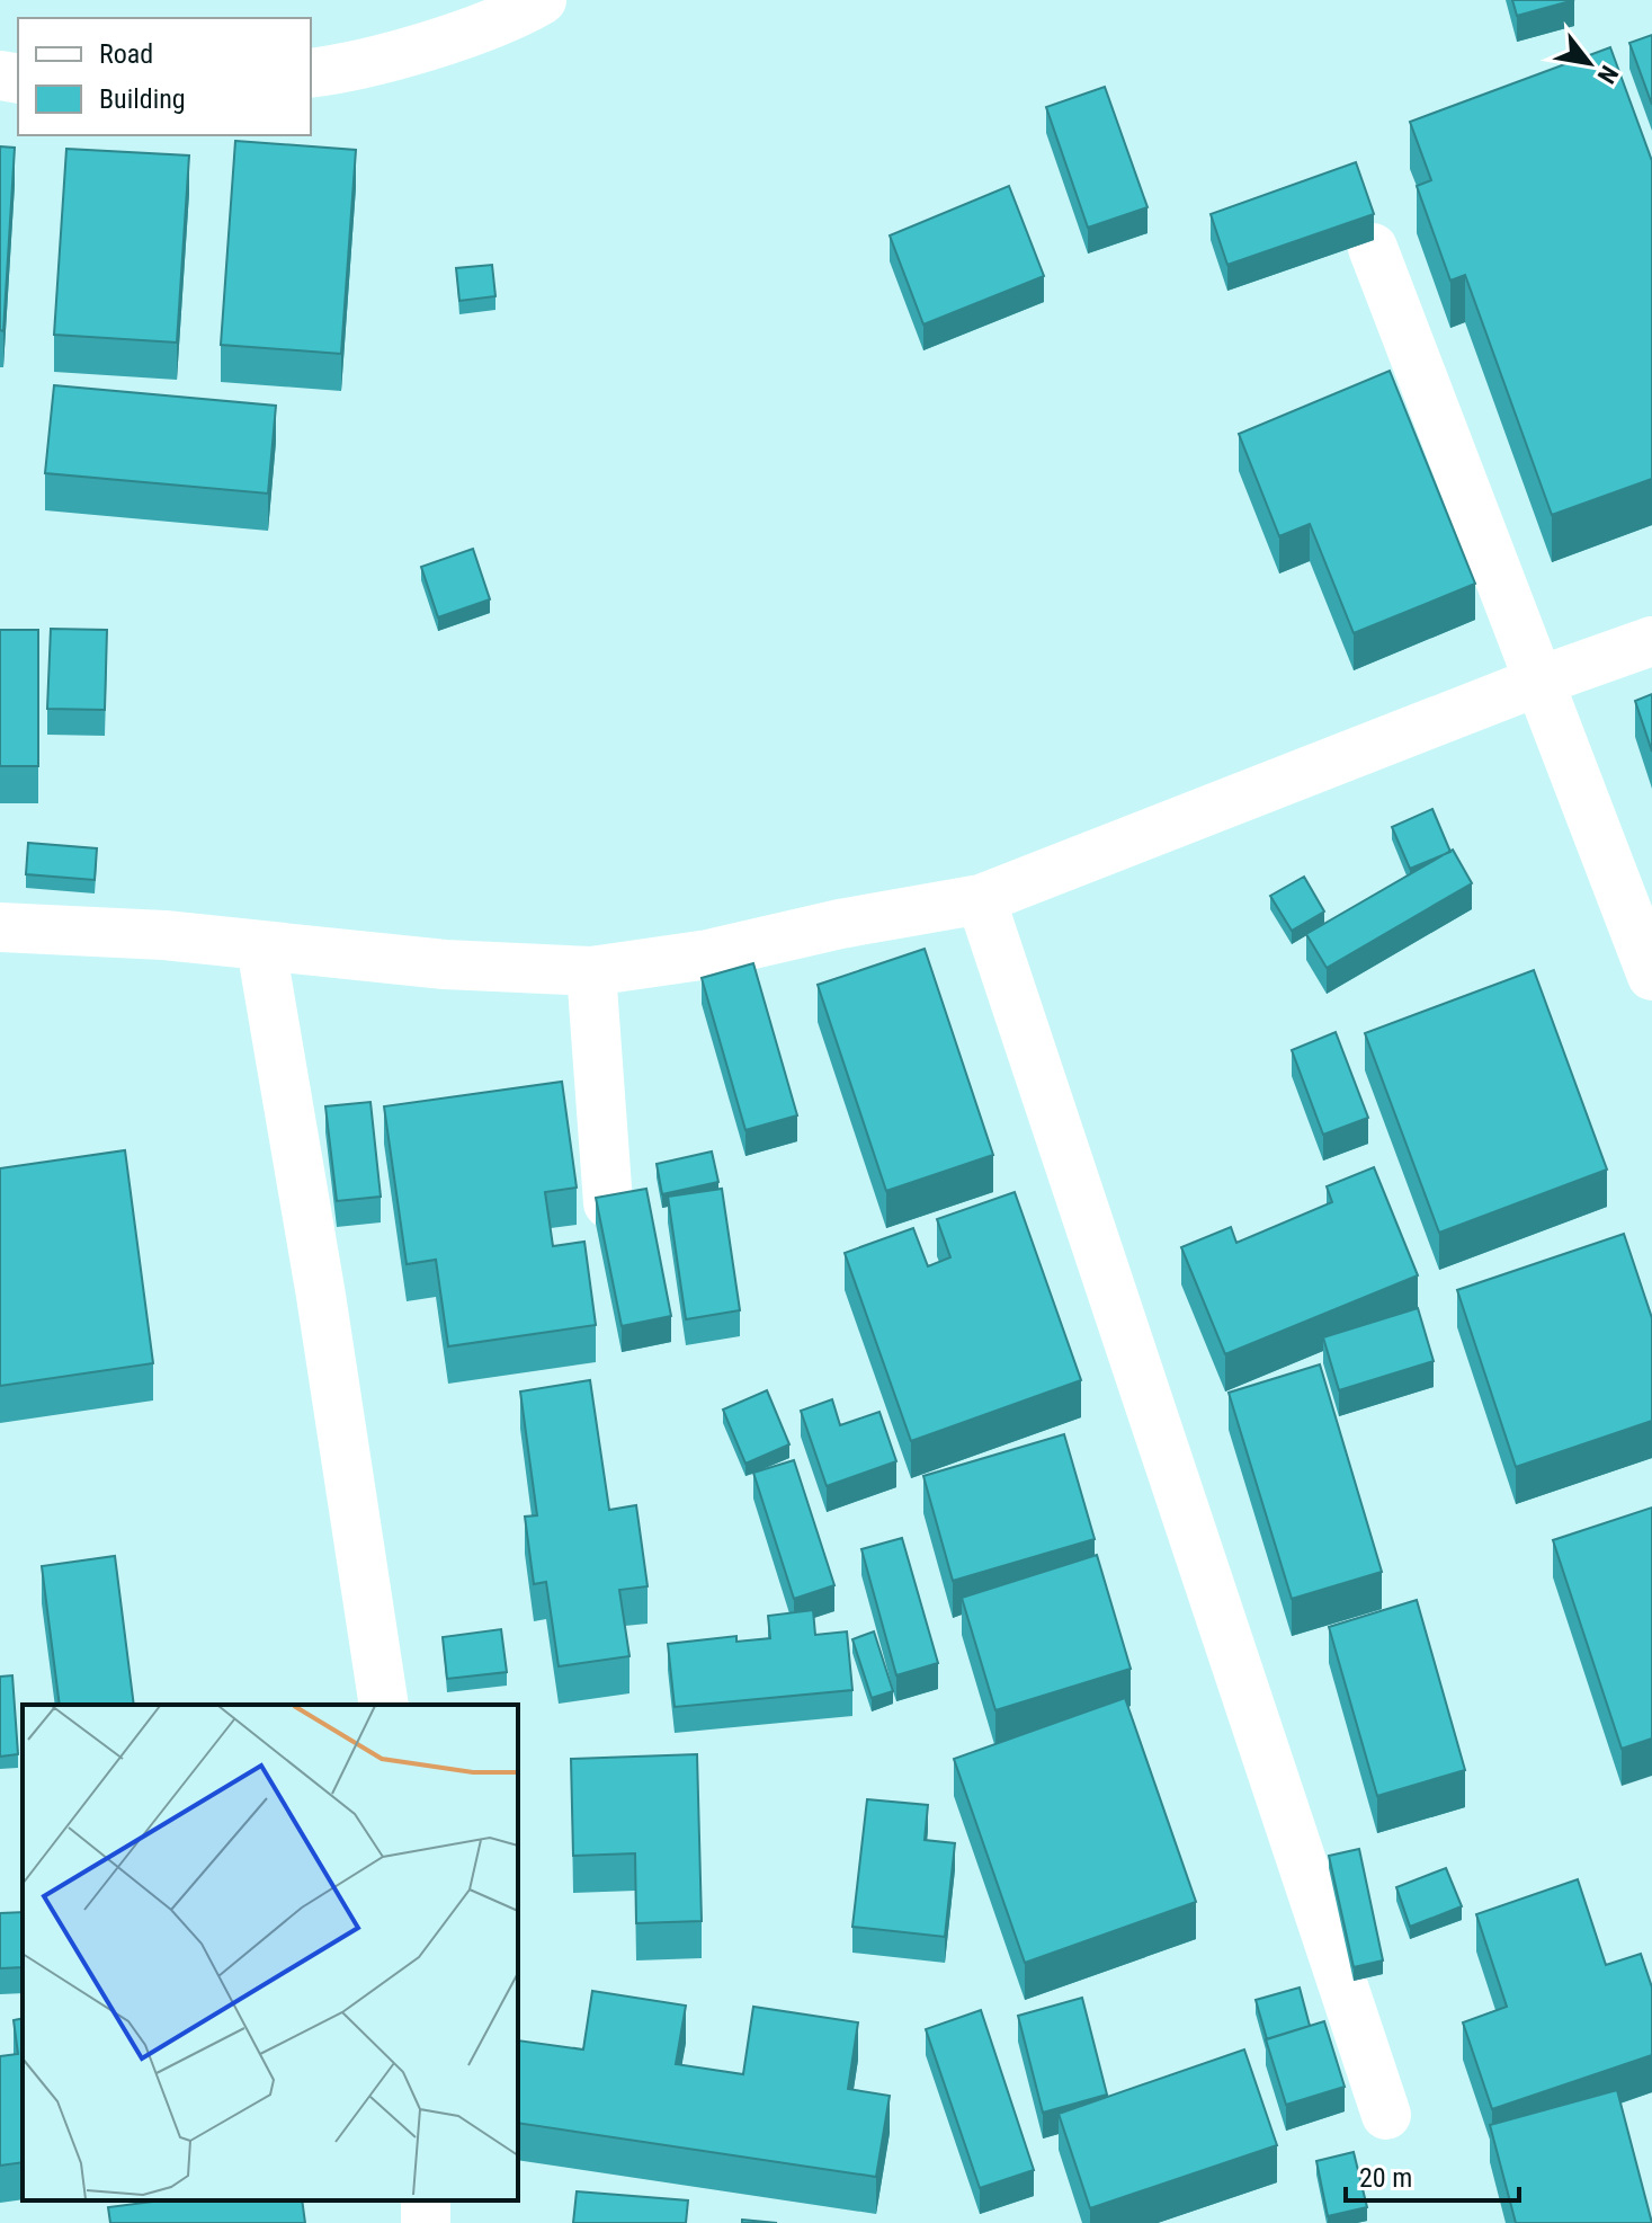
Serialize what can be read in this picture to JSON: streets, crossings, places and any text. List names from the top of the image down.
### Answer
{
  "legend": ["Road", "Building"],
  "scale_bar": "20 m",
  "north": "bottom right"
}
